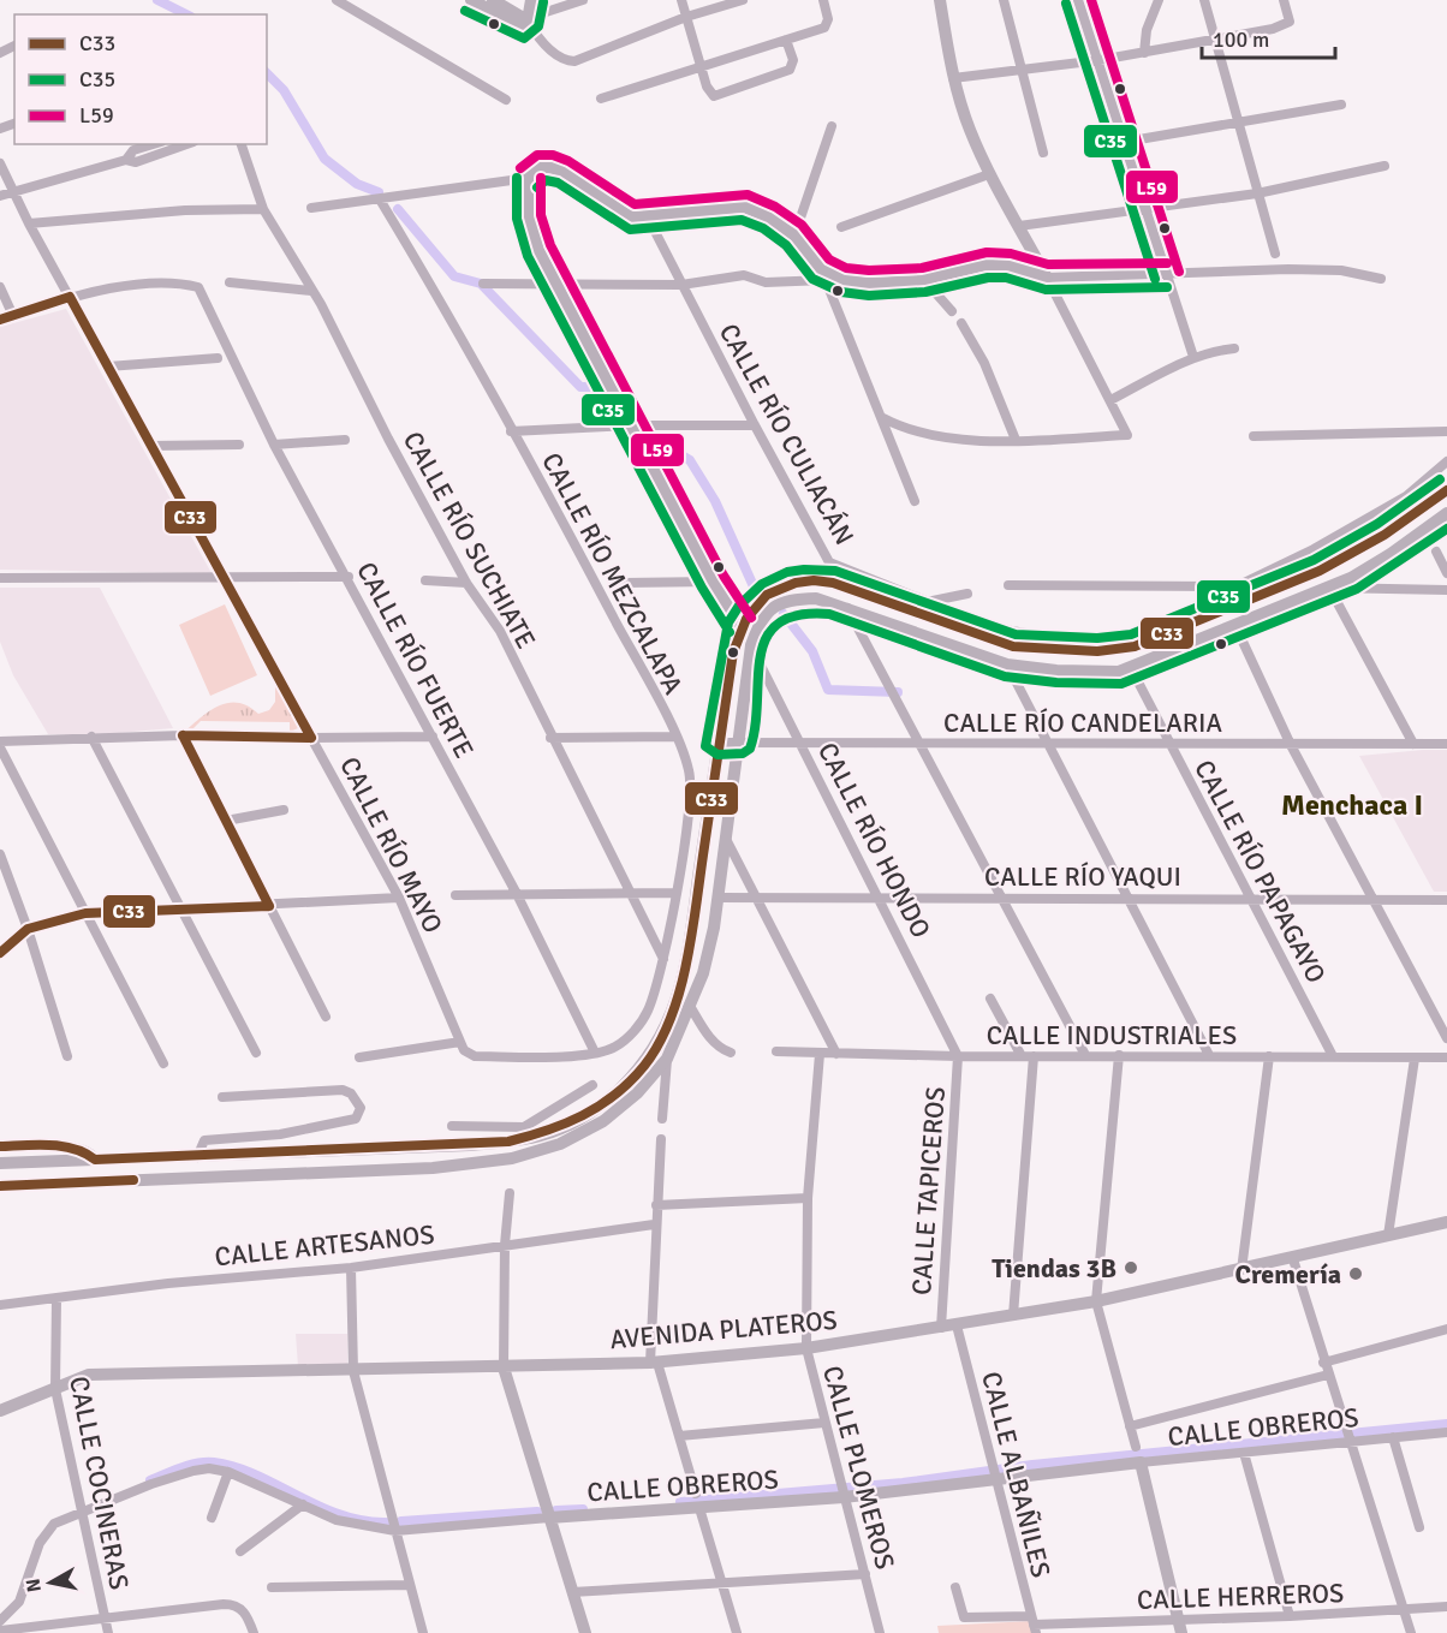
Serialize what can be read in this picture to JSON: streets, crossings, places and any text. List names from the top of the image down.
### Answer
{
  "streets": {
    "street": [
      "CALLE RÍO CULIACÁN",
      "CALLE RÍO SUCHIATE",
      "CALLE RÍO MEZCALAPA",
      "CALLE RÍO FUERTE",
      "CALLE RÍO CANDELARIA",
      "CALLE RÍO HONDO",
      "CALLE RÍO MAYO",
      "CALLE RÍO PAPAGAYO",
      "CALLE RÍO YAQUI",
      "CALLE INDUSTRIALES",
      "CALLE TAPICEROS",
      "CALLE ARTESANOS",
      "AVENIDA PLATEROS",
      "CALLE OBREROS",
      "CALLE PLOMEROS",
      "CALLE ALBAÑILES",
      "CALLE COCINERAS",
      "CALLE HERREROS"
    ]
  },
  "crossings": [
    ["CALLE RÍO SUCHIATE", "CALLE RÍO MEZCALAPA"],
    ["CALLE RÍO MEZCALAPA", "CALLE RÍO FUERTE"],
    ["CALLE RÍO MEZCALAPA", "CALLE RÍO MAYO"],
    ["CALLE RÍO FUERTE", "CALLE RÍO MAYO"],
    ["CALLE RÍO CANDELARIA", "CALLE RÍO HONDO"],
    ["CALLE RÍO CANDELARIA", "CALLE RÍO PAPAGAYO"],
    ["CALLE RÍO HONDO", "CALLE RÍO YAQUI"],
    ["CALLE RÍO HONDO", "CALLE INDUSTRIALES"],
    ["CALLE RÍO HONDO", "CALLE TAPICEROS"],
    ["CALLE RÍO PAPAGAYO", "CALLE RÍO YAQUI"],
    ["CALLE RÍO PAPAGAYO", "CALLE INDUSTRIALES"],
    ["CALLE INDUSTRIALES", "CALLE TAPICEROS"],
    ["CALLE INDUSTRIALES", "CALLE PLOMEROS"],
    ["CALLE TAPICEROS", "AVENIDA PLATEROS"],
    ["CALLE ARTESANOS", "CALLE COCINERAS"],
    ["AVENIDA PLATEROS", "CALLE PLOMEROS"],
    ["AVENIDA PLATEROS", "CALLE ALBAÑILES"],
    ["AVENIDA PLATEROS", "CALLE COCINERAS"],
    ["CALLE OBREROS", "CALLE PLOMEROS"],
    ["CALLE OBREROS", "CALLE ALBAÑILES"],
    ["CALLE OBREROS", "CALLE COCINERAS"],
    ["CALLE ALBAÑILES", "CALLE HERREROS"]
  ],
  "districts": ["Menchaca I"],
  "places": ["Tiendas 3B", "Cremería"],
  "lines": ["transit line L59", "transit line C35", "transit line C33"],
  "legend": ["C33", "C35", "L59"],
  "scale_bar": "100 m",
  "north": "left"
}
